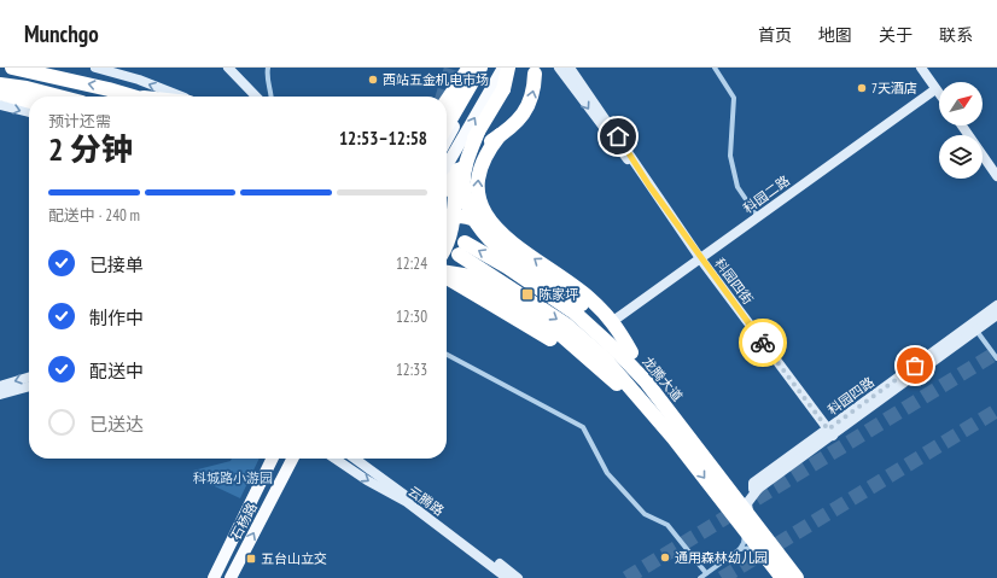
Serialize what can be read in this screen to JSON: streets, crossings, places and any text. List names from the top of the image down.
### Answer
{
  "streets": {
    "highway": ["龙腾大道"],
    "main road": ["石杨路"],
    "street": [
      "科园二路",
      "科园四街",
      "科园四路",
      "云腾路"
    ]
  },
  "crossings": [
    ["科园二路", "科园四街"],
    ["科园四街", "科园四路"],
    ["龙腾大道", "科园四路"]
  ],
  "parks": ["科城路小游园"],
  "places": {
    "other": ["西站五金机电市场", "7天酒店", "通用森林幼儿园"],
    "transit": ["陈家坪", "五台山立交"]
  },
  "north": "top right",
  "page": {
    "header": "Munchgo",
    "nav": [
      "首页",
      "地图",
      "关于",
      "联系"
    ],
    "heading": ["2 分钟", "预计还需", "12:53–12:58"],
    "bar": "配送中 · 240 m",
    "list": [
      ["已接单", "12:24"],
      ["制作中", "12:30"],
      ["配送中", "12:33"],
      "已送达"
    ]
  }
}
